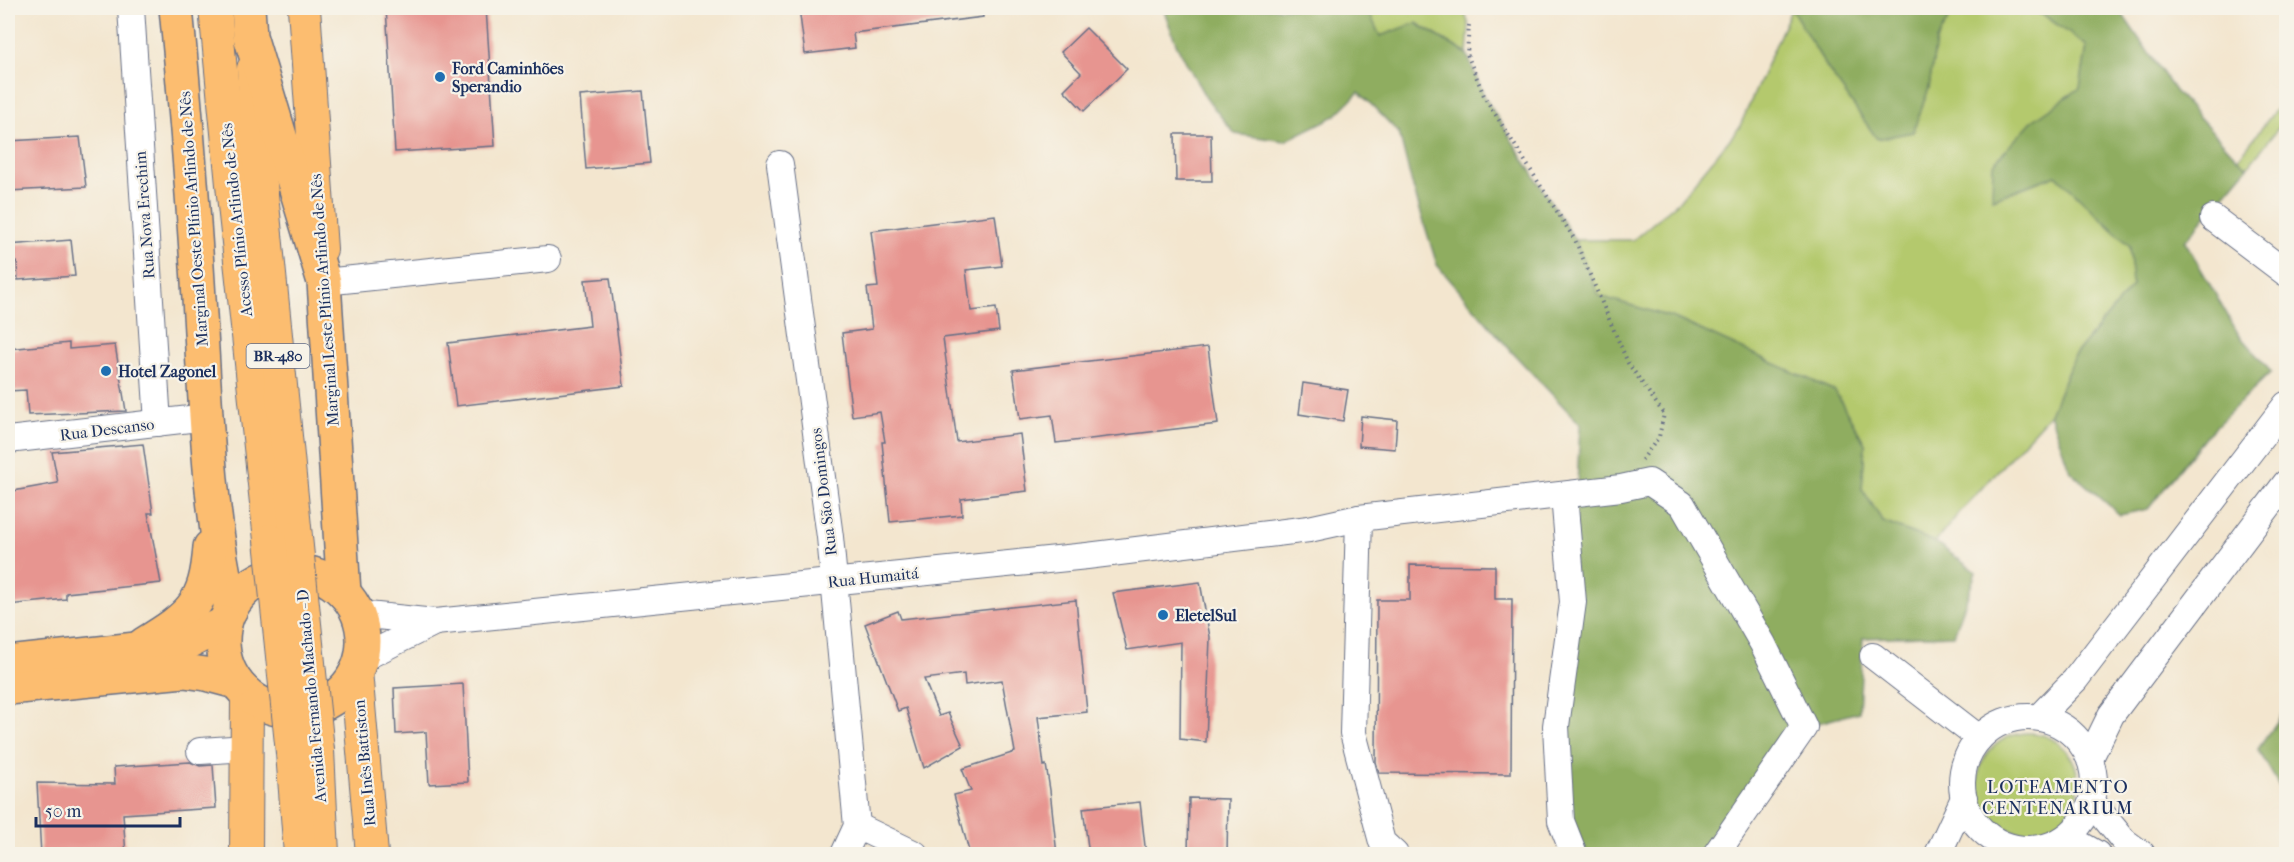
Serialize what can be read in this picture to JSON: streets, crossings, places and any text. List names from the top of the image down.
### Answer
{
  "streets": {
    "highway": ["Marginal Oeste Plínio Arlindo de Nês", "Marginal Leste Plínio Arlindo de Nês", "BR-480"],
    "main road": ["Acesso Plínio Arlindo de Nês", "Avenida Fernando Machado - D", "Rua Inês Battiston"],
    "street": [
      "Rua Nova Erechim",
      "Rua Descanso",
      "Rua São Domingos",
      "Rua Humaitá"
    ]
  },
  "crossings": [
    ["Rua Nova Erechim", "Rua Descanso"],
    ["Marginal Oeste Plínio Arlindo de Nês", "Marginal Leste Plínio Arlindo de Nês"],
    ["Marginal Oeste Plínio Arlindo de Nês", "Rua Descanso"],
    ["Marginal Oeste Plínio Arlindo de Nês", "Rua Humaitá"],
    ["Marginal Oeste Plínio Arlindo de Nês", "Rua Inês Battiston"],
    ["Acesso Plínio Arlindo de Nês", "Avenida Fernando Machado - D"],
    ["Marginal Leste Plínio Arlindo de Nês", "Rua Humaitá"],
    ["Marginal Leste Plínio Arlindo de Nês", "Rua Inês Battiston"],
    ["Rua São Domingos", "Rua Humaitá"],
    ["Rua Humaitá", "Rua Inês Battiston"]
  ],
  "districts": ["LOTEAMENTO CENTENARIUM"],
  "places": ["Ford Caminhões Sperandio", "Hotel Zagonel", "EletelSul"],
  "scale_bar": "50 m"
}
